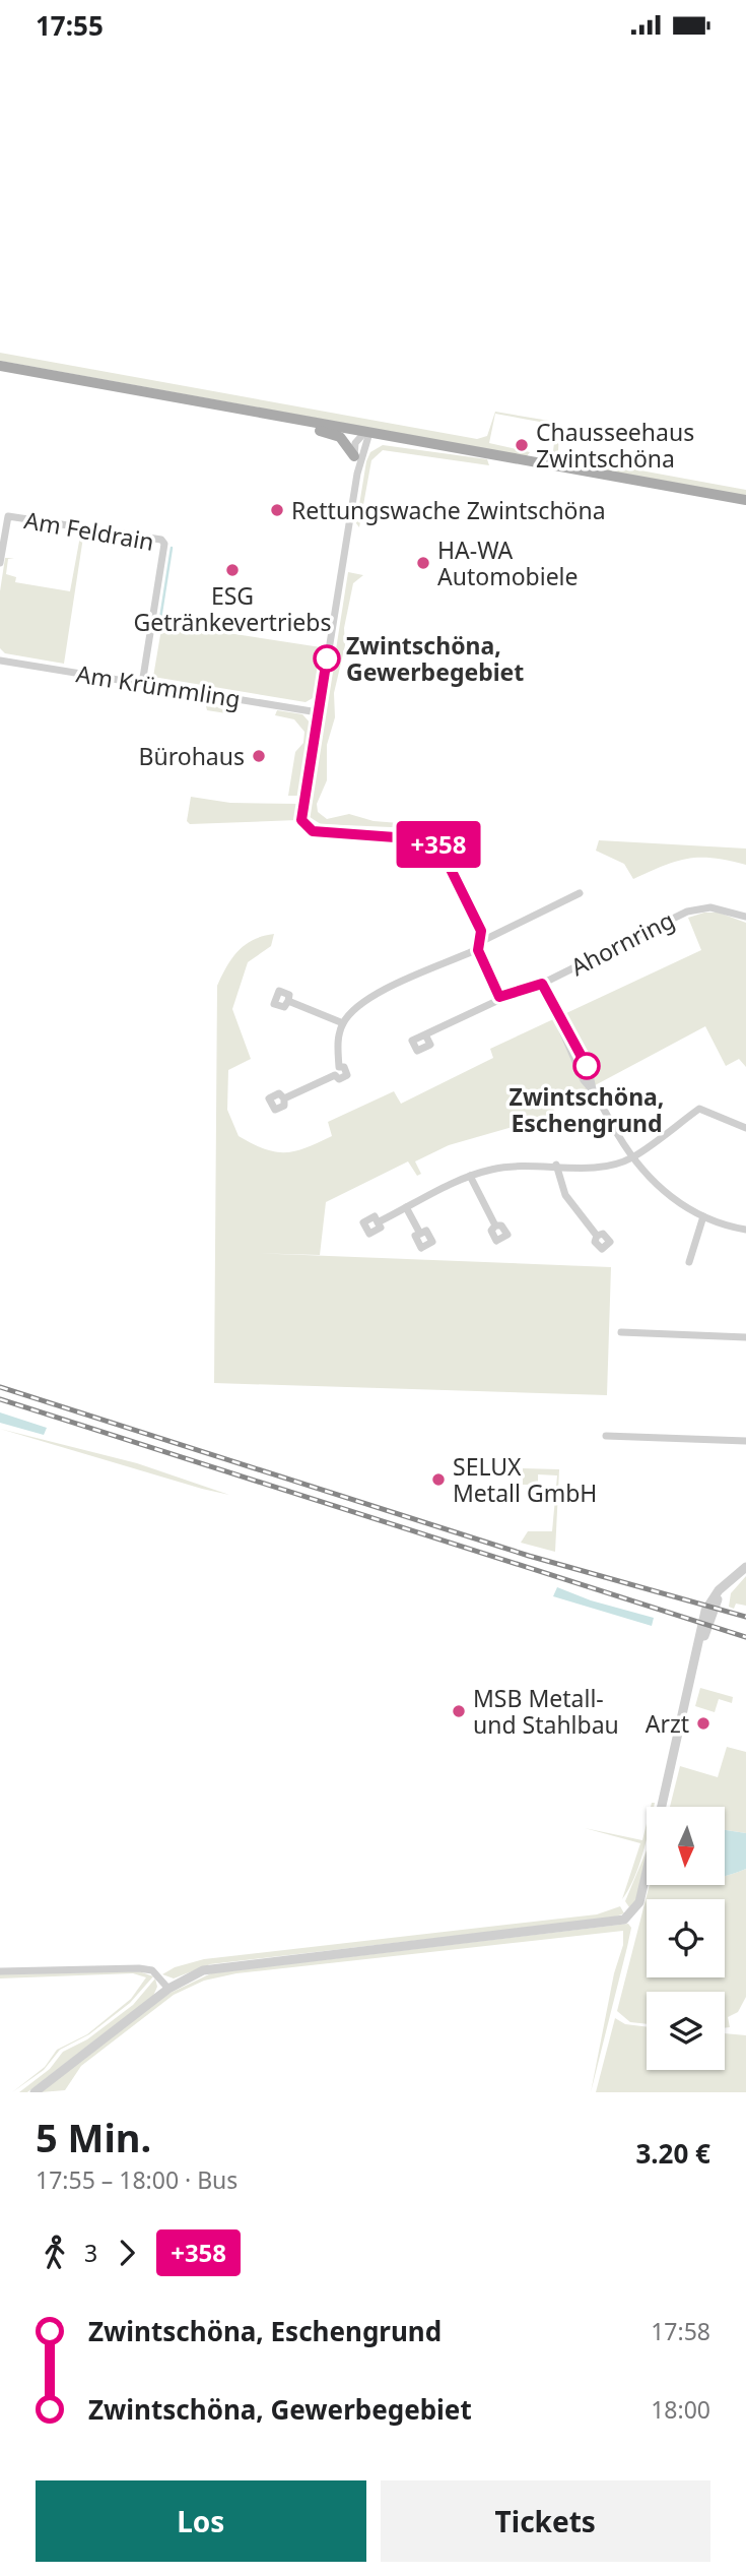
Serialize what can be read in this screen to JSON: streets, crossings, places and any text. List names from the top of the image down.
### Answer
{
  "streets": {
    "street": ["Am Feldrain", "Am Krümmling", "Ahornring"]
  },
  "crossings": [
    ["Am Feldrain", "Am Krümmling"]
  ],
  "places": [
    "Chausseehaus Zwintschöna",
    "Rettungswache Zwintschöna",
    "HA-WA Automobiele",
    "ESG Getränkevertriebs",
    "Zwintschöna, Gewerbegebiet",
    "Bürohaus",
    "Zwintschöna, Eschengrund",
    "SELUX Metall GmbH",
    "MSB Metall- und Stahlbau",
    "Arzt"
  ],
  "lines": ["bus line +358"],
  "north": "bottom",
  "page": {
    "status": "17:55",
    "on_map": "+358",
    "heading": ["5 Min.", "17:55 – 18:00 · Bus", "3.20 €"],
    "legs": ["3", "+358"],
    "list": [
      {
        "name": "Zwintschöna, Eschengrund",
        "value": "17:58"
      },
      {
        "name": "Zwintschöna, Gewerbegebiet",
        "value": "18:00"
      }
    ],
    "buttons": ["Los", "Tickets"]
  }
}
